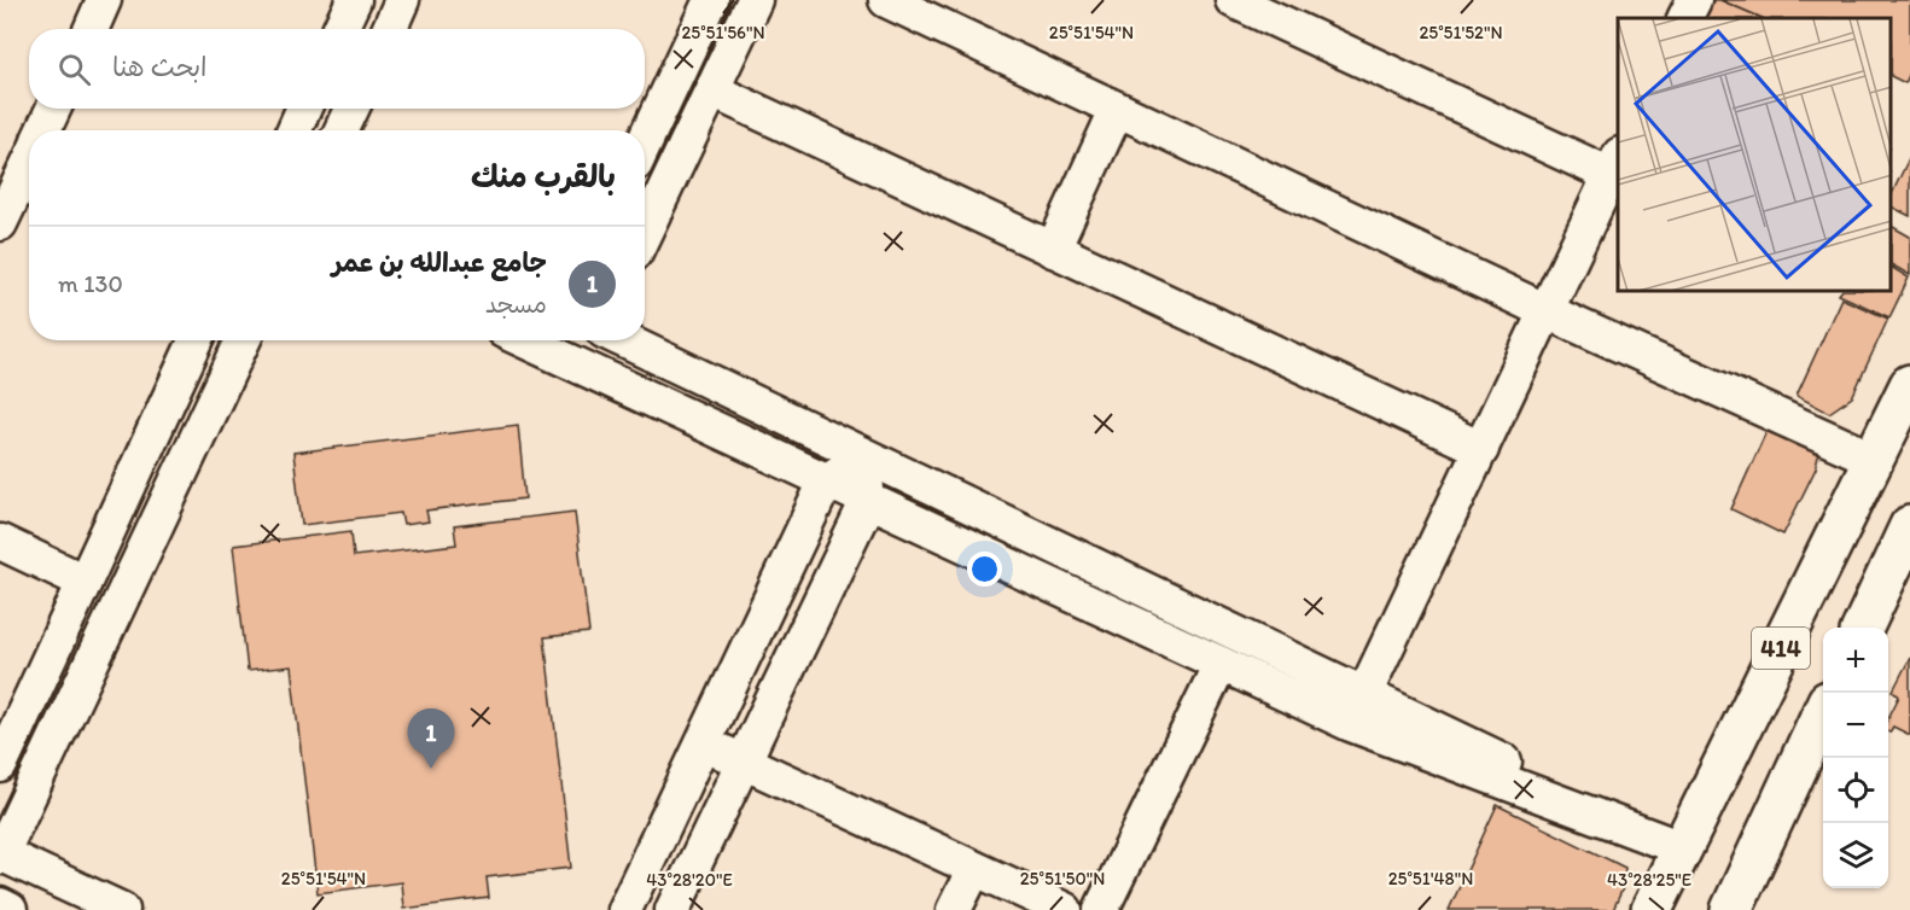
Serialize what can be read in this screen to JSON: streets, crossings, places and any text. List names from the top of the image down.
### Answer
{
  "streets": {
    "highway": ["414"]
  },
  "page": {
    "search": "ابحث هنا",
    "heading": "بالقرب منك",
    "list": [
      {
        "mark": "1",
        "name": "جامع عبدالله بن عمر",
        "note": "مسجد",
        "value": "130 m"
      }
    ],
    "map_buttons": ["+", "−"],
    "pins": "1"
  },
  "coordinates": [
    "25°51'56\"N",
    "25°51'54\"N",
    "25°51'52\"N",
    "25°51'50\"N",
    "25°51'48\"N",
    "43°28'20\"E",
    "43°28'25\"E"
  ]
}
